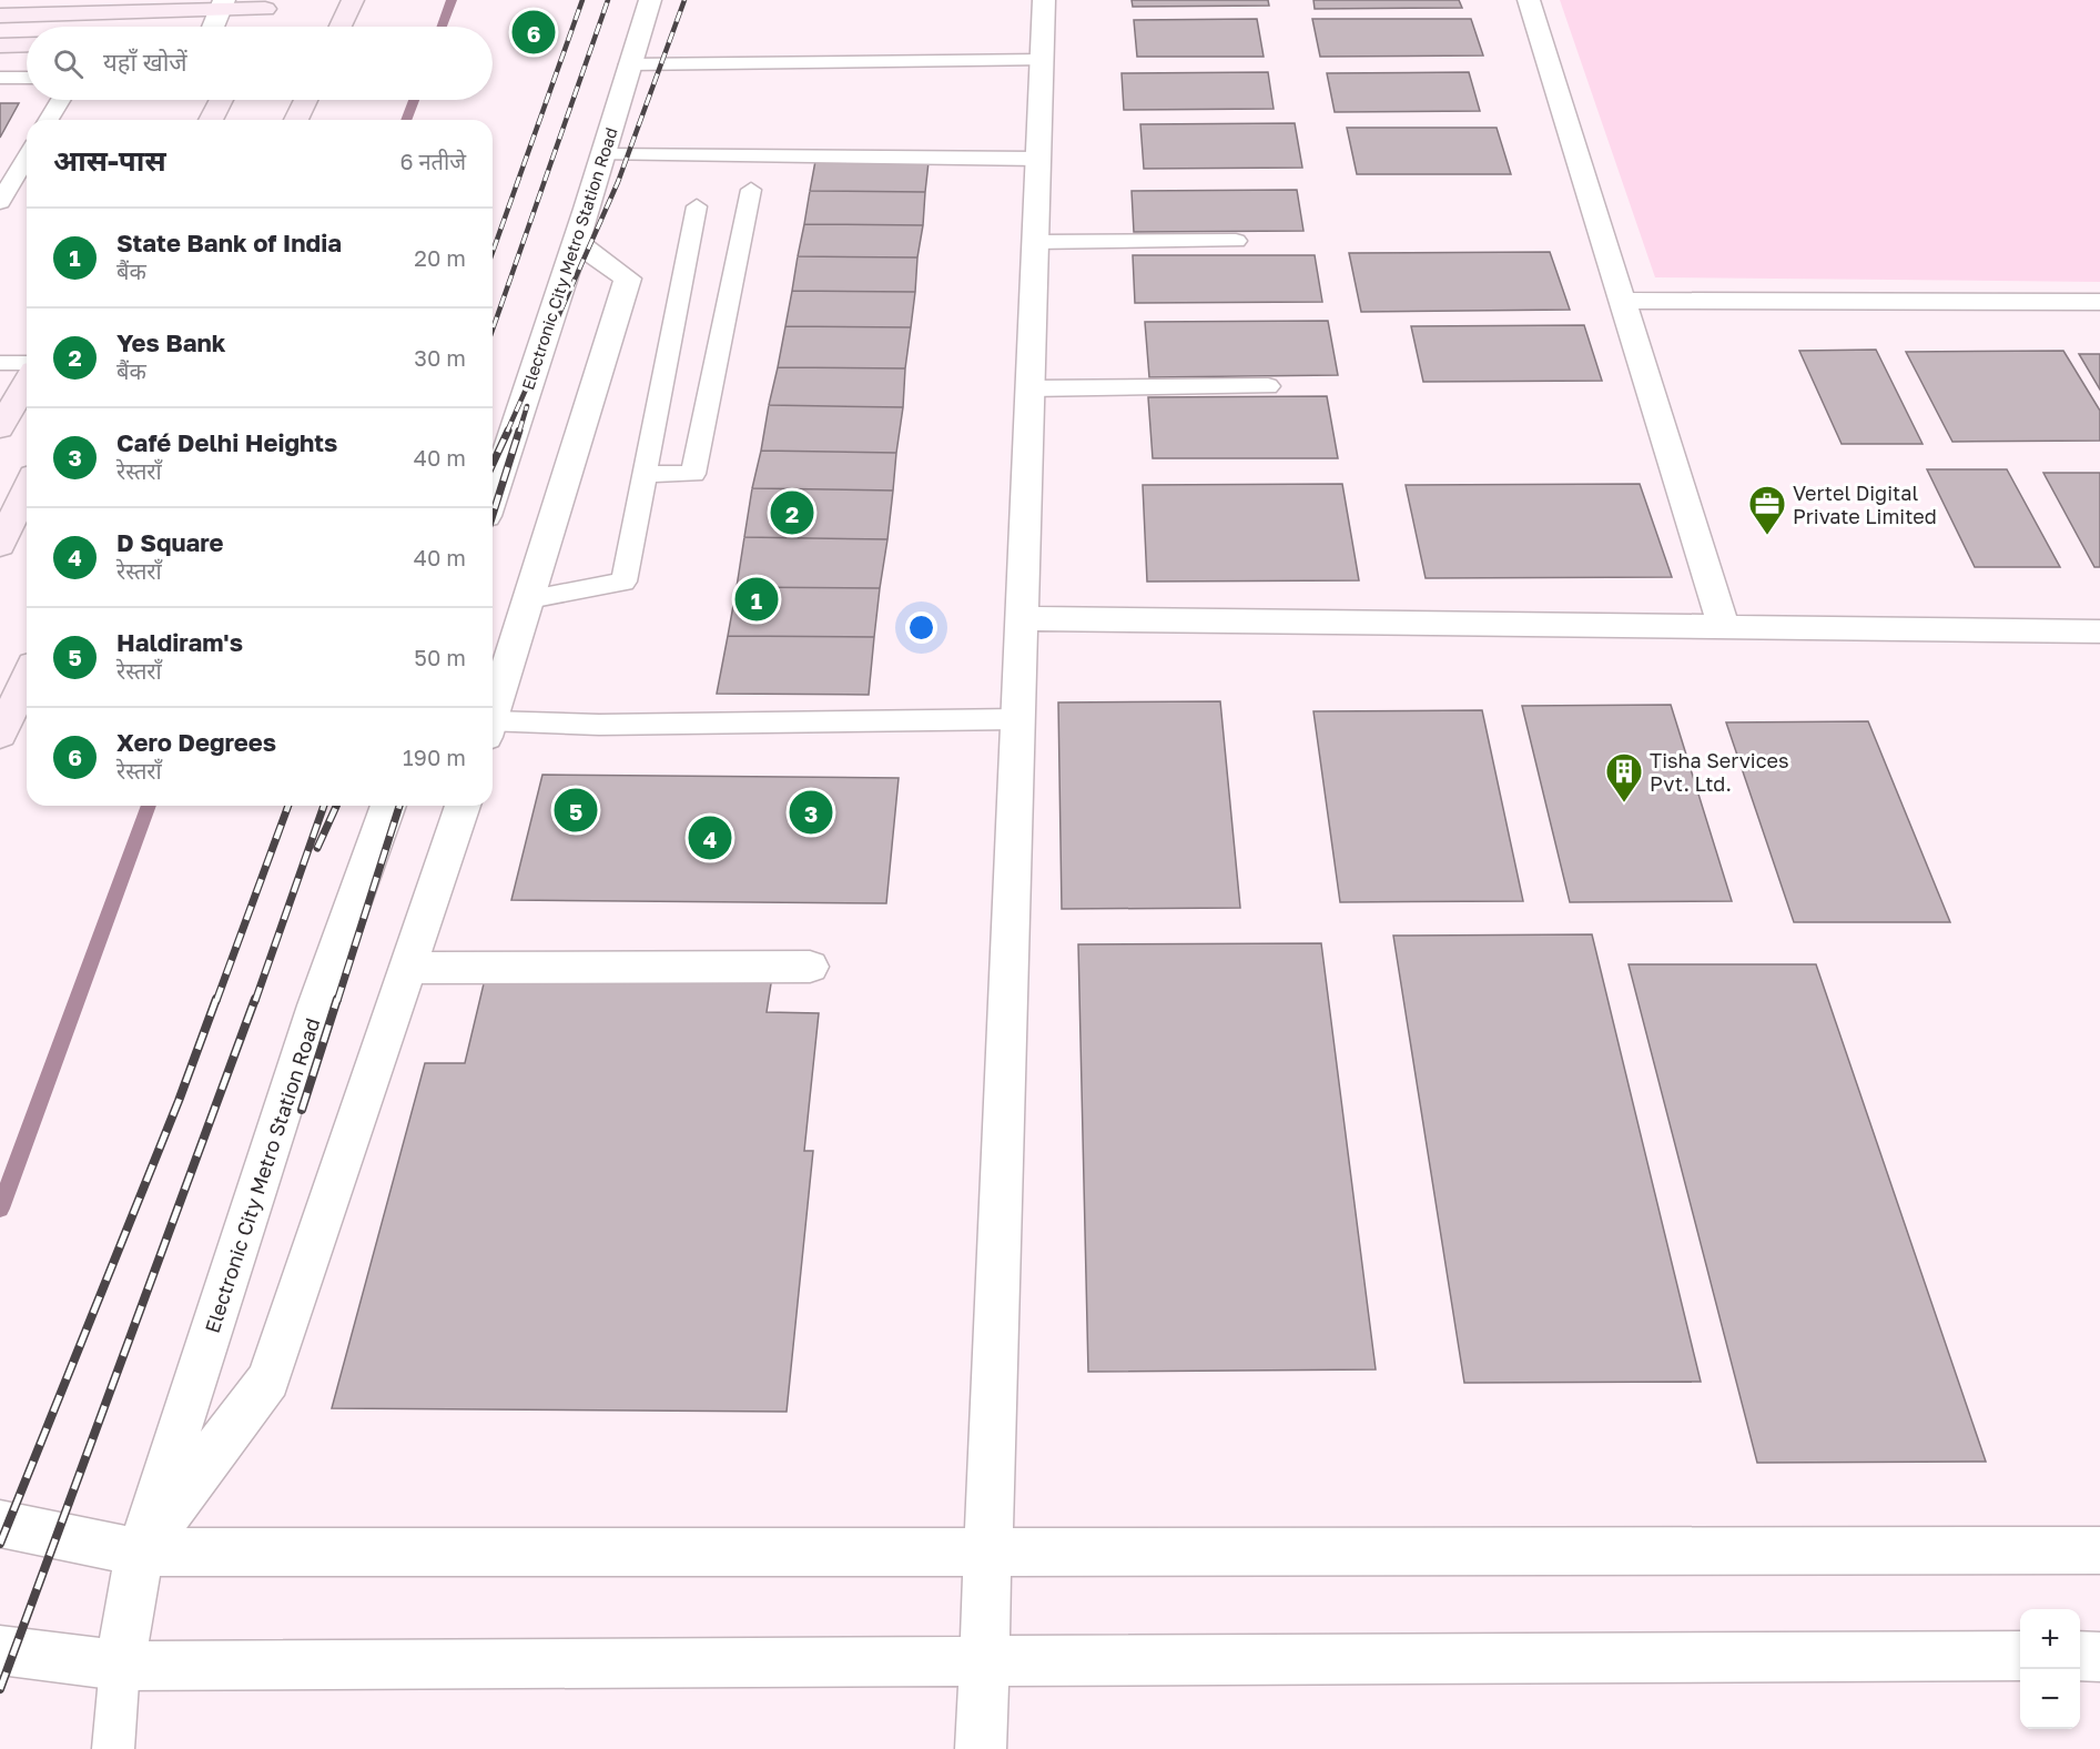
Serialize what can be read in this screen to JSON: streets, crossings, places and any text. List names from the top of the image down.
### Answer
{
  "streets": {
    "street": ["Electronic City Metro Station Road"]
  },
  "places": {
    "office": ["Vertel Digital Private Limited"],
    "building": ["Tisha Services Pvt. Ltd."]
  },
  "page": {
    "pins": [
      "6",
      "2",
      "1",
      "5",
      "3",
      "4"
    ],
    "search": "यहाँ खोजें",
    "heading": ["आस-पास", "6 नतीजे"],
    "list": [
      {
        "mark": "1",
        "name": "State Bank of India",
        "note": "बैंक",
        "value": "20 m"
      },
      {
        "mark": "2",
        "name": "Yes Bank",
        "note": "बैंक",
        "value": "30 m"
      },
      {
        "mark": "3",
        "name": "Café Delhi Heights",
        "note": "रेस्तराँ",
        "value": "40 m"
      },
      {
        "mark": "4",
        "name": "D Square",
        "note": "रेस्तराँ",
        "value": "40 m"
      },
      {
        "mark": "5",
        "name": "Haldiram's",
        "note": "रेस्तराँ",
        "value": "50 m"
      },
      {
        "mark": "6",
        "name": "Xero Degrees",
        "note": "रेस्तराँ",
        "value": "190 m"
      }
    ],
    "map_buttons": ["+", "−"]
  }
}
